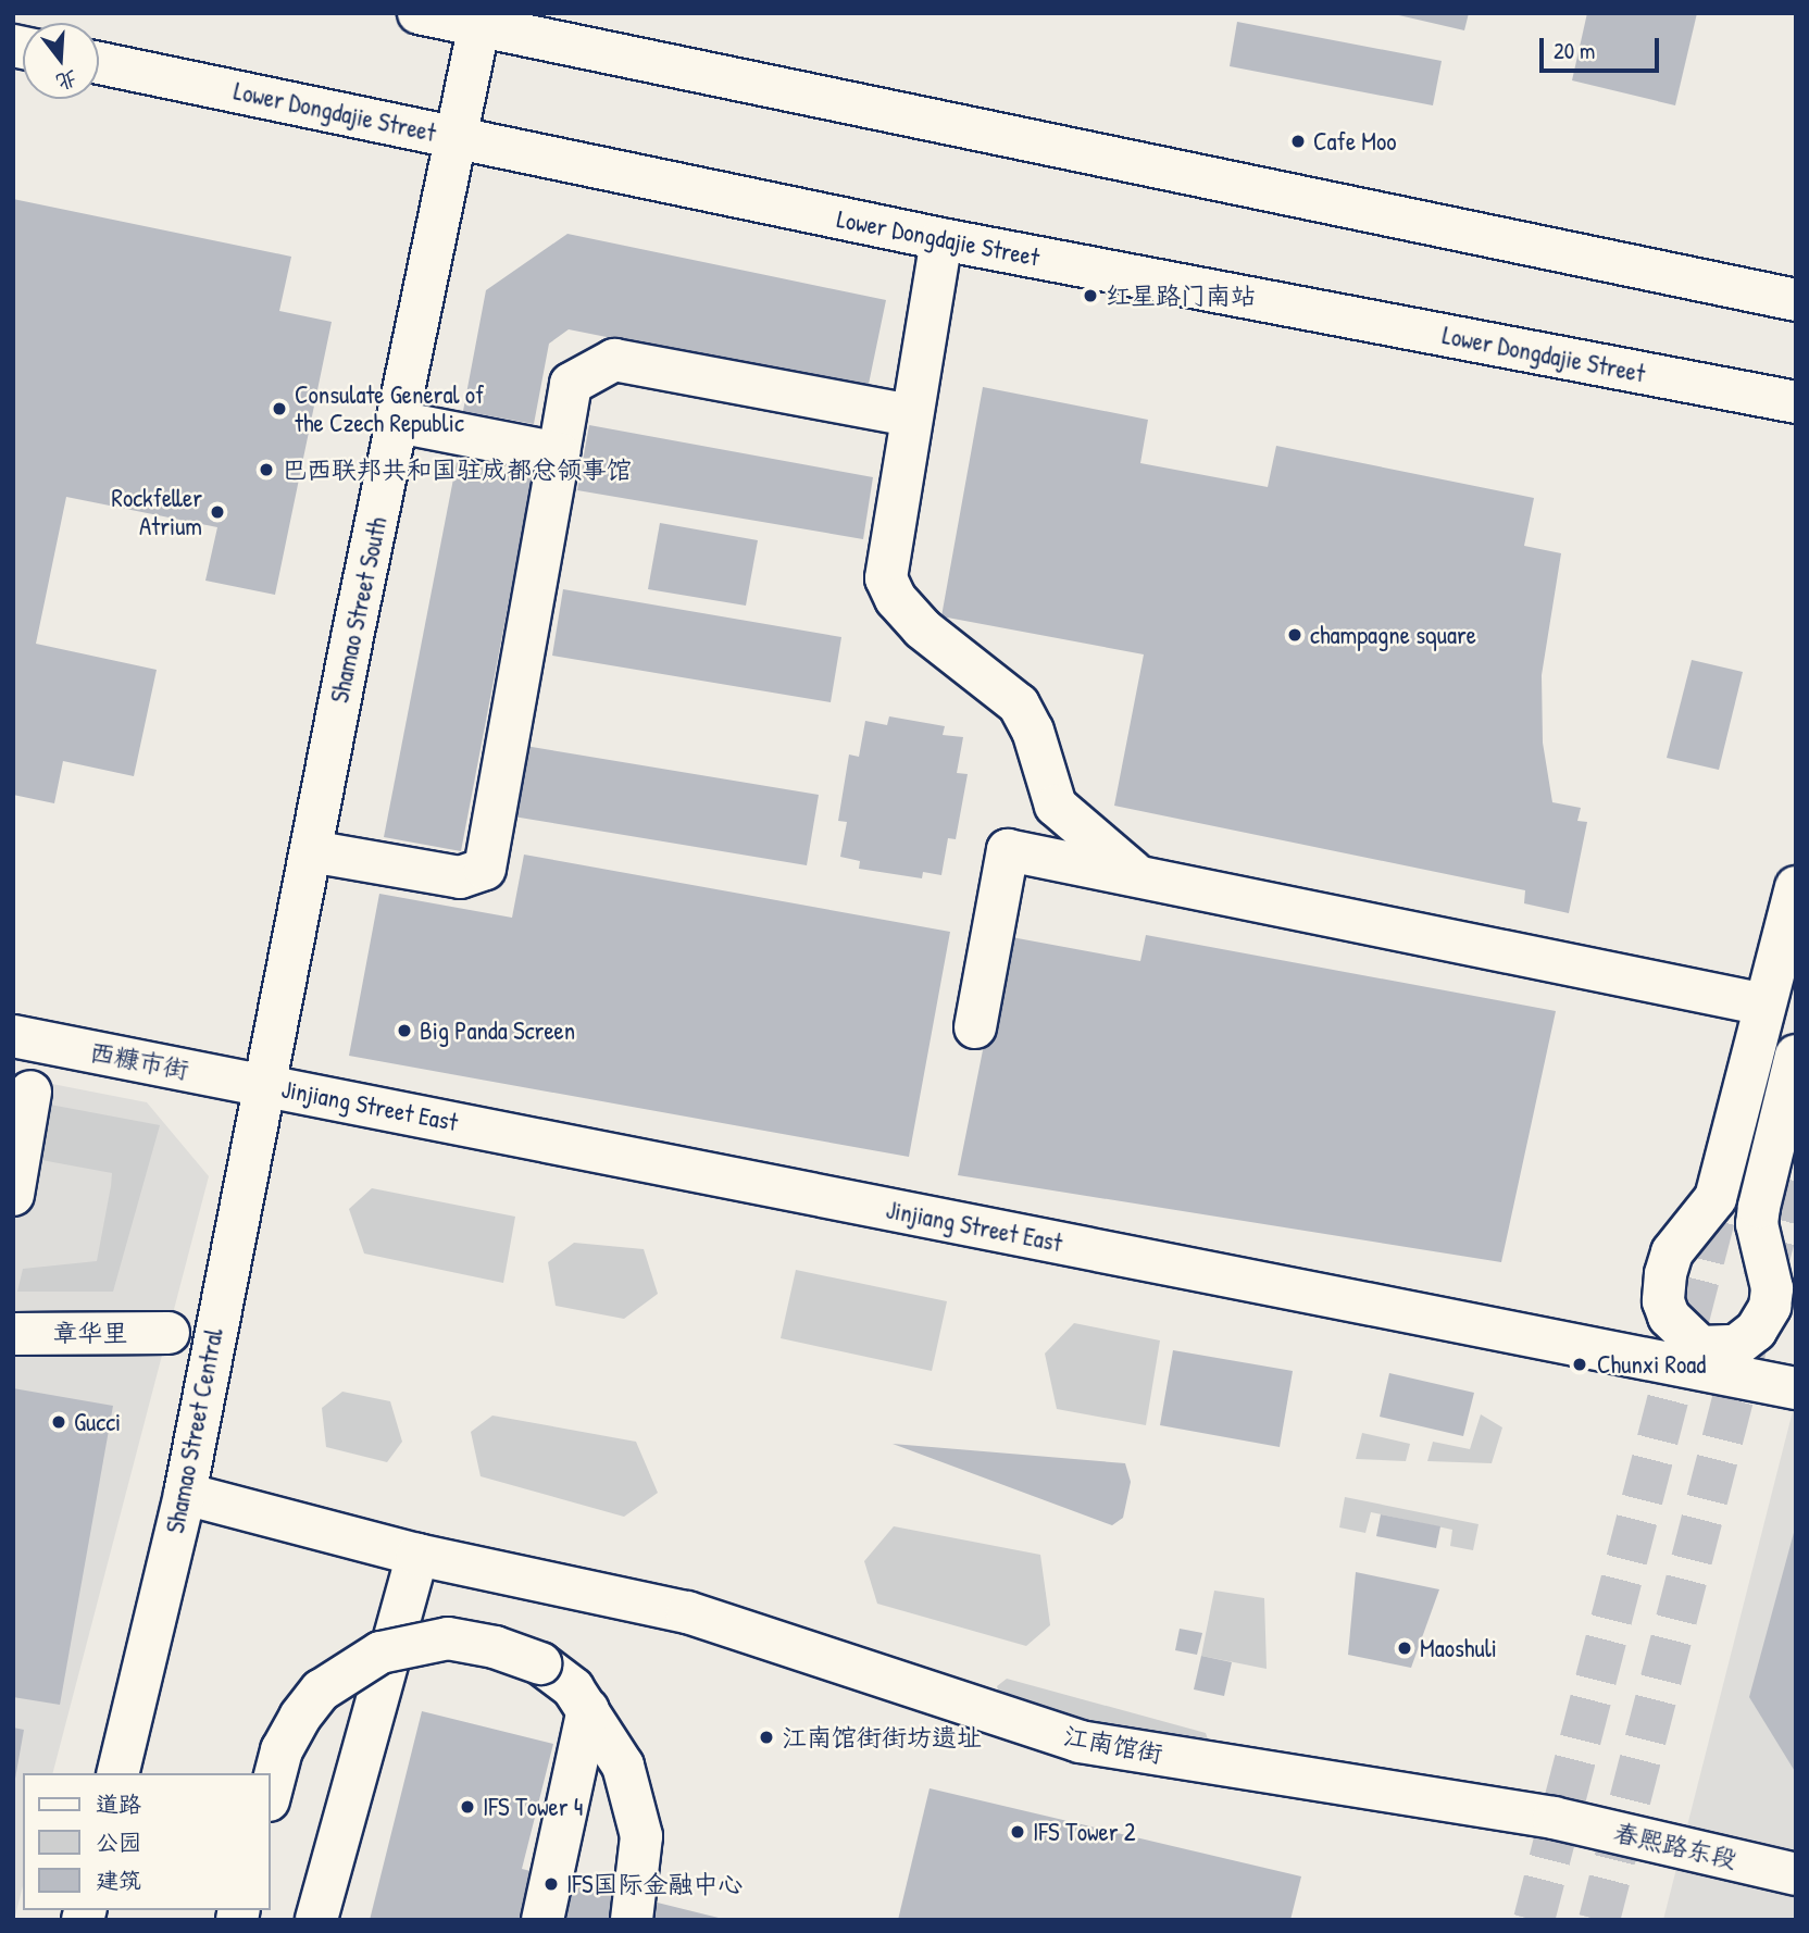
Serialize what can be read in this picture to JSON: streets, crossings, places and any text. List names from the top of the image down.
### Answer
{
  "streets": {
    "street": [
      "Lower Dongdajie Street",
      "Shamao Street South",
      "西糠市街",
      "Jinjiang Street East",
      "章华里",
      "Shamao Street Central",
      "江南馆街",
      "春熙路东段"
    ]
  },
  "crossings": [
    ["Lower Dongdajie Street", "Shamao Street South"],
    ["Shamao Street South", "西糠市街"],
    ["Shamao Street South", "Jinjiang Street East"],
    ["Shamao Street South", "Shamao Street Central"],
    ["西糠市街", "Jinjiang Street East"],
    ["西糠市街", "Shamao Street Central"],
    ["Jinjiang Street East", "Shamao Street Central"],
    ["Shamao Street Central", "江南馆街"],
    ["江南馆街", "春熙路东段"]
  ],
  "places": [
    "Cafe Moo",
    "红星路门南站",
    "Consulate General of the Czech Republic",
    "巴西联邦共和国驻成都总领事馆",
    "Rockfeller Atrium",
    "champagne square",
    "Big Panda Screen",
    "Chunxi Road",
    "Gucci",
    "Maoshuli",
    "江南馆街街坊遗址",
    "IFS Tower 4",
    "IFS Tower 2",
    "IFS国际金融中心"
  ],
  "legend": ["道路", "公园", "建筑"],
  "scale_bar": "20 m",
  "north": "bottom"
}
